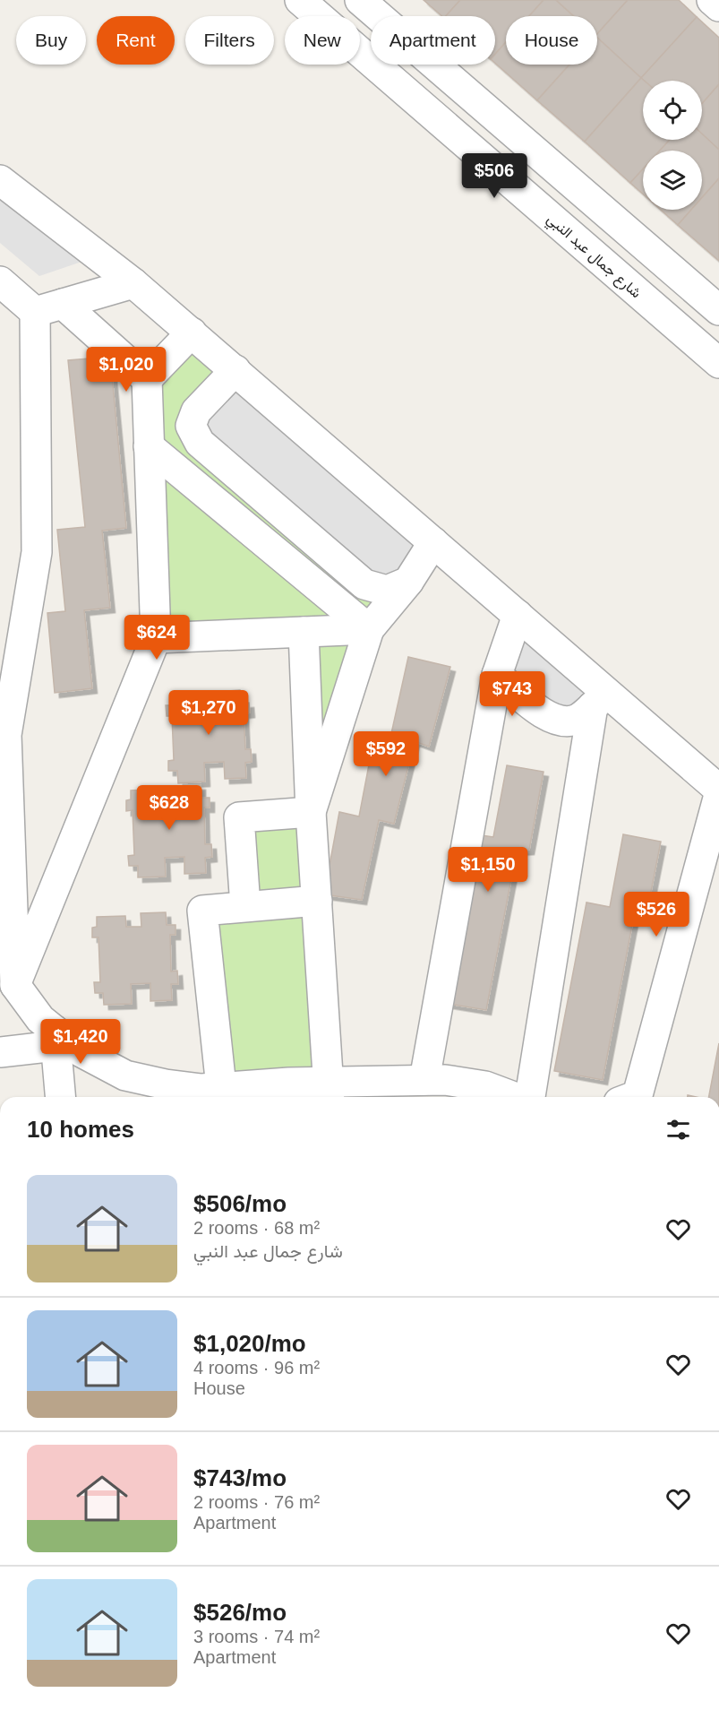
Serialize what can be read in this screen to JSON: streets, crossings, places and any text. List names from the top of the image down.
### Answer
{
  "streets": {
    "street": ["شارع جمال عبد النبي"]
  },
  "page": {
    "chip": [
      "Buy",
      "Rent",
      "Filters",
      "New",
      "Apartment",
      "House"
    ],
    "price": [
      "$506",
      "$1,020",
      "$624",
      "$743",
      "$1,270",
      "$592",
      "$628",
      "$1,150",
      "$526",
      "$1,420"
    ],
    "heading": "10 homes",
    "list": [
      {
        "name": "$506/mo",
        "note": "2 rooms · 68 m² · شارع جمال عبد النبي"
      },
      {
        "name": "$1,020/mo",
        "note": "4 rooms · 96 m² · House"
      },
      {
        "name": "$743/mo",
        "note": "2 rooms · 76 m² · Apartment"
      },
      {
        "name": "$526/mo",
        "note": "3 rooms · 74 m² · Apartment"
      }
    ]
  }
}
